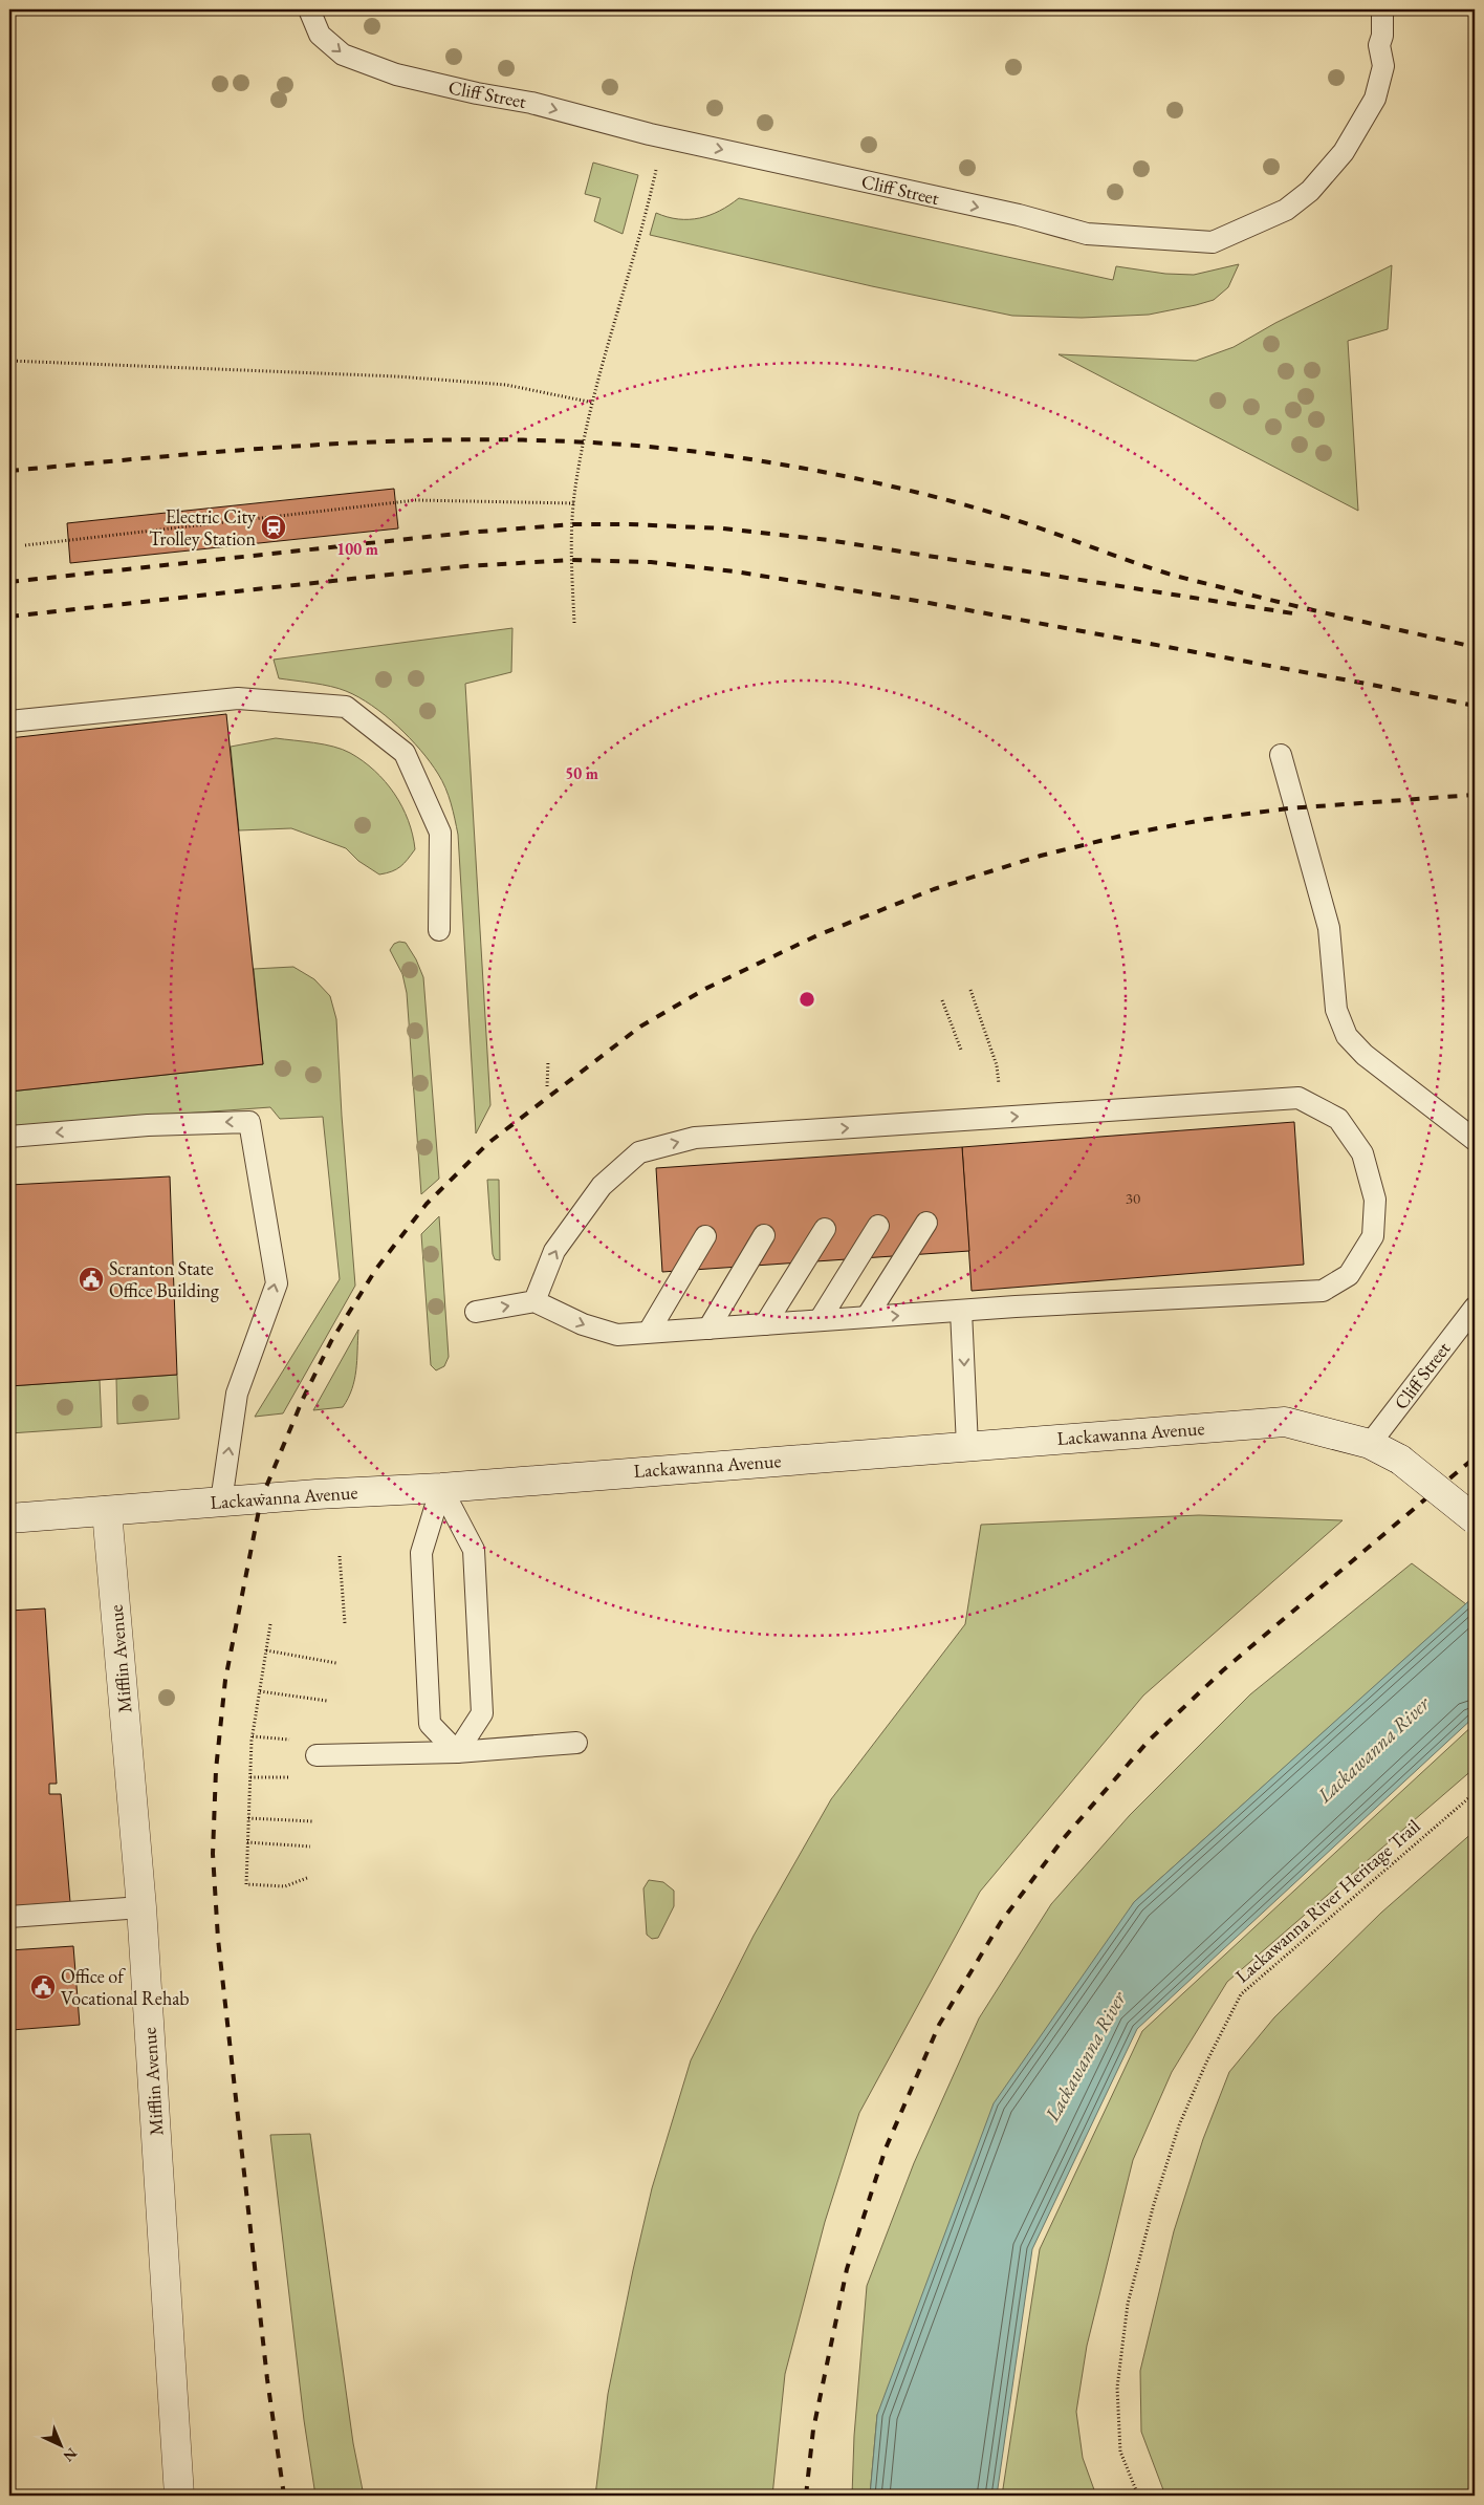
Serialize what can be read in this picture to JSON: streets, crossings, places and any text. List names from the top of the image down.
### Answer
{
  "streets": {
    "main road": ["Lackawanna Avenue", "Mifflin Avenue"],
    "lane": ["Cliff Street"],
    "path": ["Lackawanna River Heritage Trail"]
  },
  "crossings": [
    ["Cliff Street", "Lackawanna Avenue"],
    ["Lackawanna Avenue", "Mifflin Avenue"]
  ],
  "one_way": ["Cliff Street"],
  "water": ["Lackawanna River"],
  "places": {
    "station": ["Electric City Trolley Station"],
    "public building": ["Scranton State Office Building", "Office of Vocational Rehab"]
  },
  "house_numbers": ["30"],
  "north": "bottom right",
  "rings": ["100 m", "50 m"]
}
